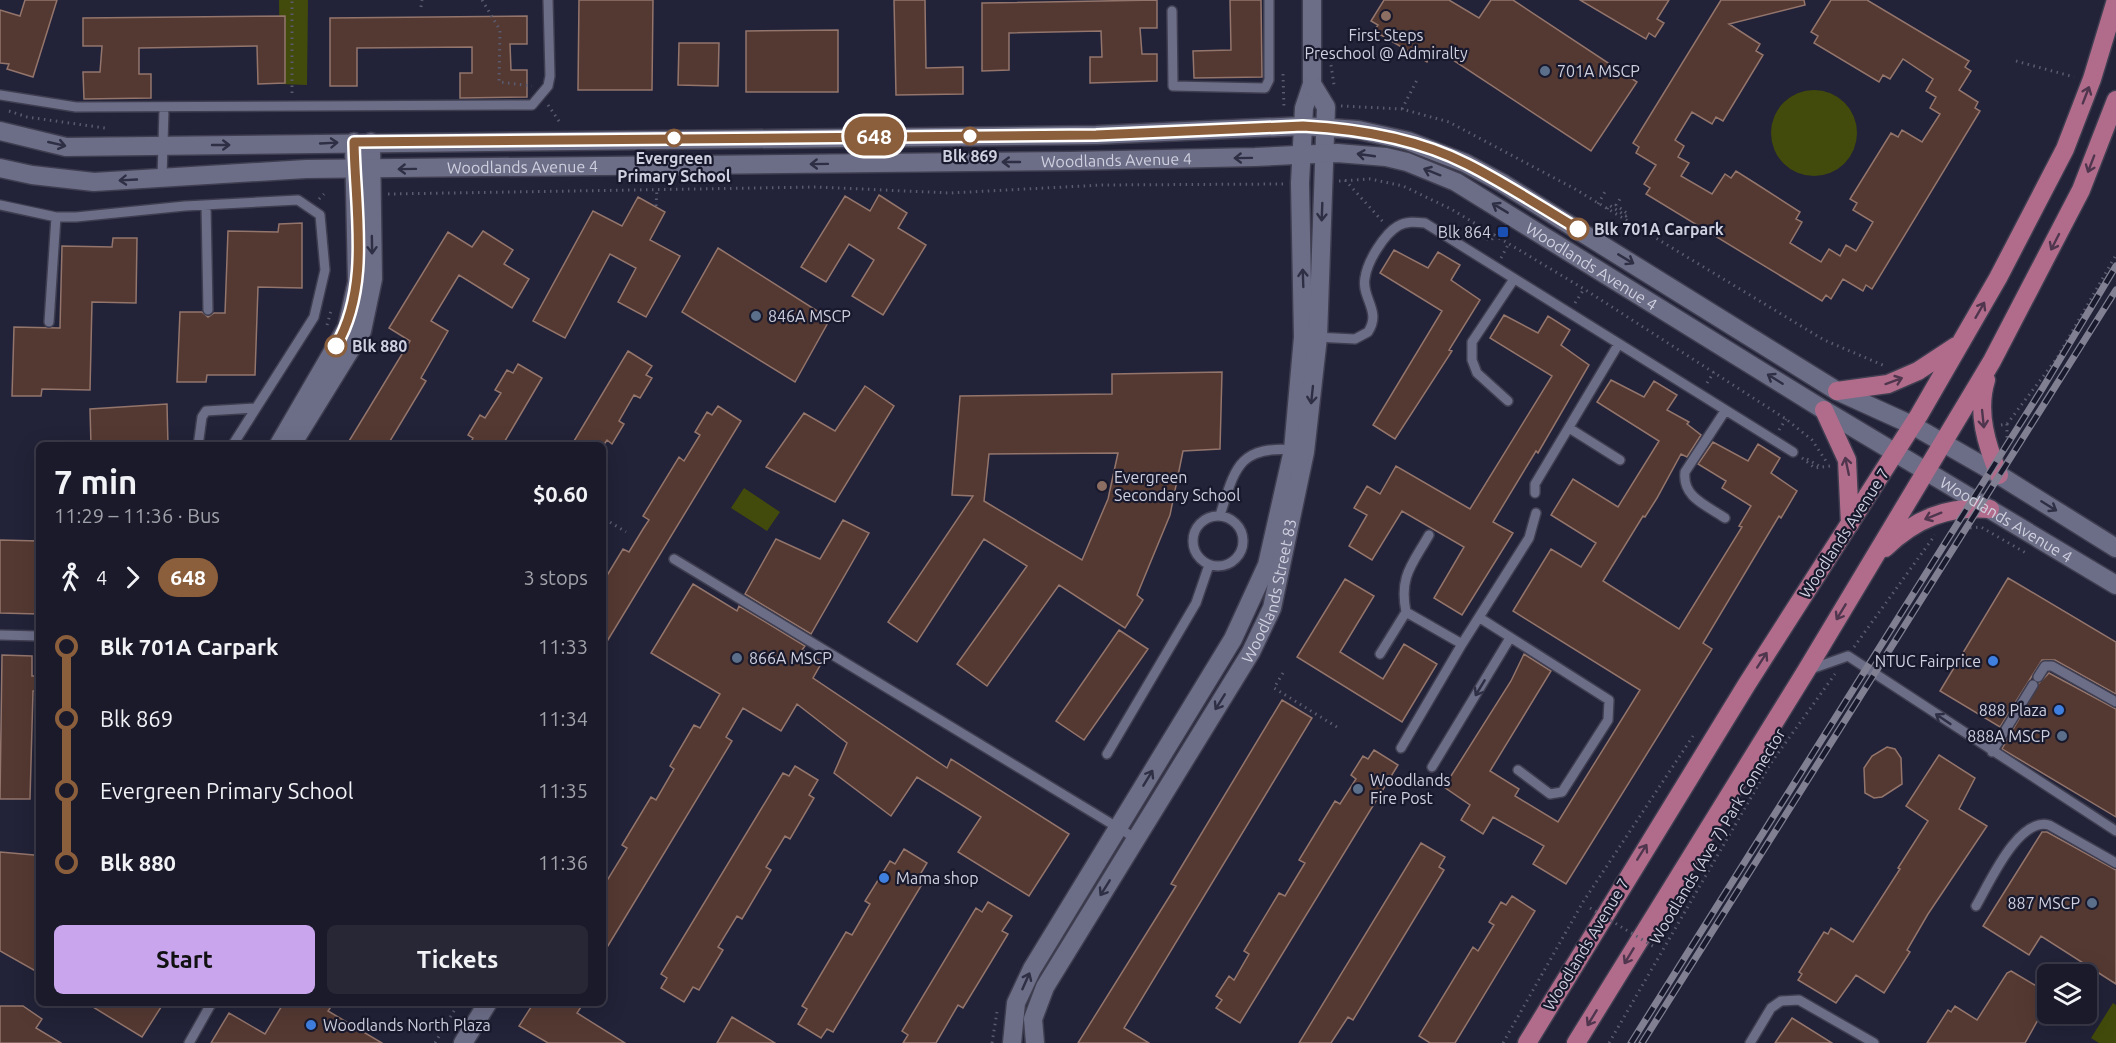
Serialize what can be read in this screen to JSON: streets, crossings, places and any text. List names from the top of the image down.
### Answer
{
  "streets": {
    "main road": ["Woodlands Avenue 4", "Woodlands Avenue 7", "Woodlands Street 83"],
    "path": ["Woodlands (Ave 7) Park Connector"]
  },
  "crossings": [
    ["Woodlands Avenue 4", "Woodlands Avenue 7"],
    ["Woodlands Avenue 4", "Woodlands Street 83"]
  ],
  "places": {
    "other": [
      "First Steps Preschool @ Admiralty",
      "701A MSCP",
      "Blk 869",
      "Evergreen Primary School",
      "Blk 701A Carpark",
      "846A MSCP",
      "Blk 880",
      "Evergreen Secondary School",
      "866A MSCP",
      "NTUC Fairprice",
      "888 Plaza",
      "888A MSCP",
      "Woodlands Fire Post",
      "Mama shop",
      "887 MSCP",
      "Woodlands North Plaza"
    ],
    "transit": ["Blk 864"]
  },
  "lines": ["bus line 648"],
  "page": {
    "on_map": "648",
    "heading": ["7 min", "11:29 – 11:36 · Bus", "$0.60"],
    "legs": ["4", "648", "3 stops"],
    "list": [
      {
        "name": "Blk 701A Carpark",
        "value": "11:33"
      },
      {
        "name": "Blk 869",
        "value": "11:34"
      },
      {
        "name": "Evergreen Primary School",
        "value": "11:35"
      },
      {
        "name": "Blk 880",
        "value": "11:36"
      }
    ],
    "buttons": ["Start", "Tickets"]
  }
}
